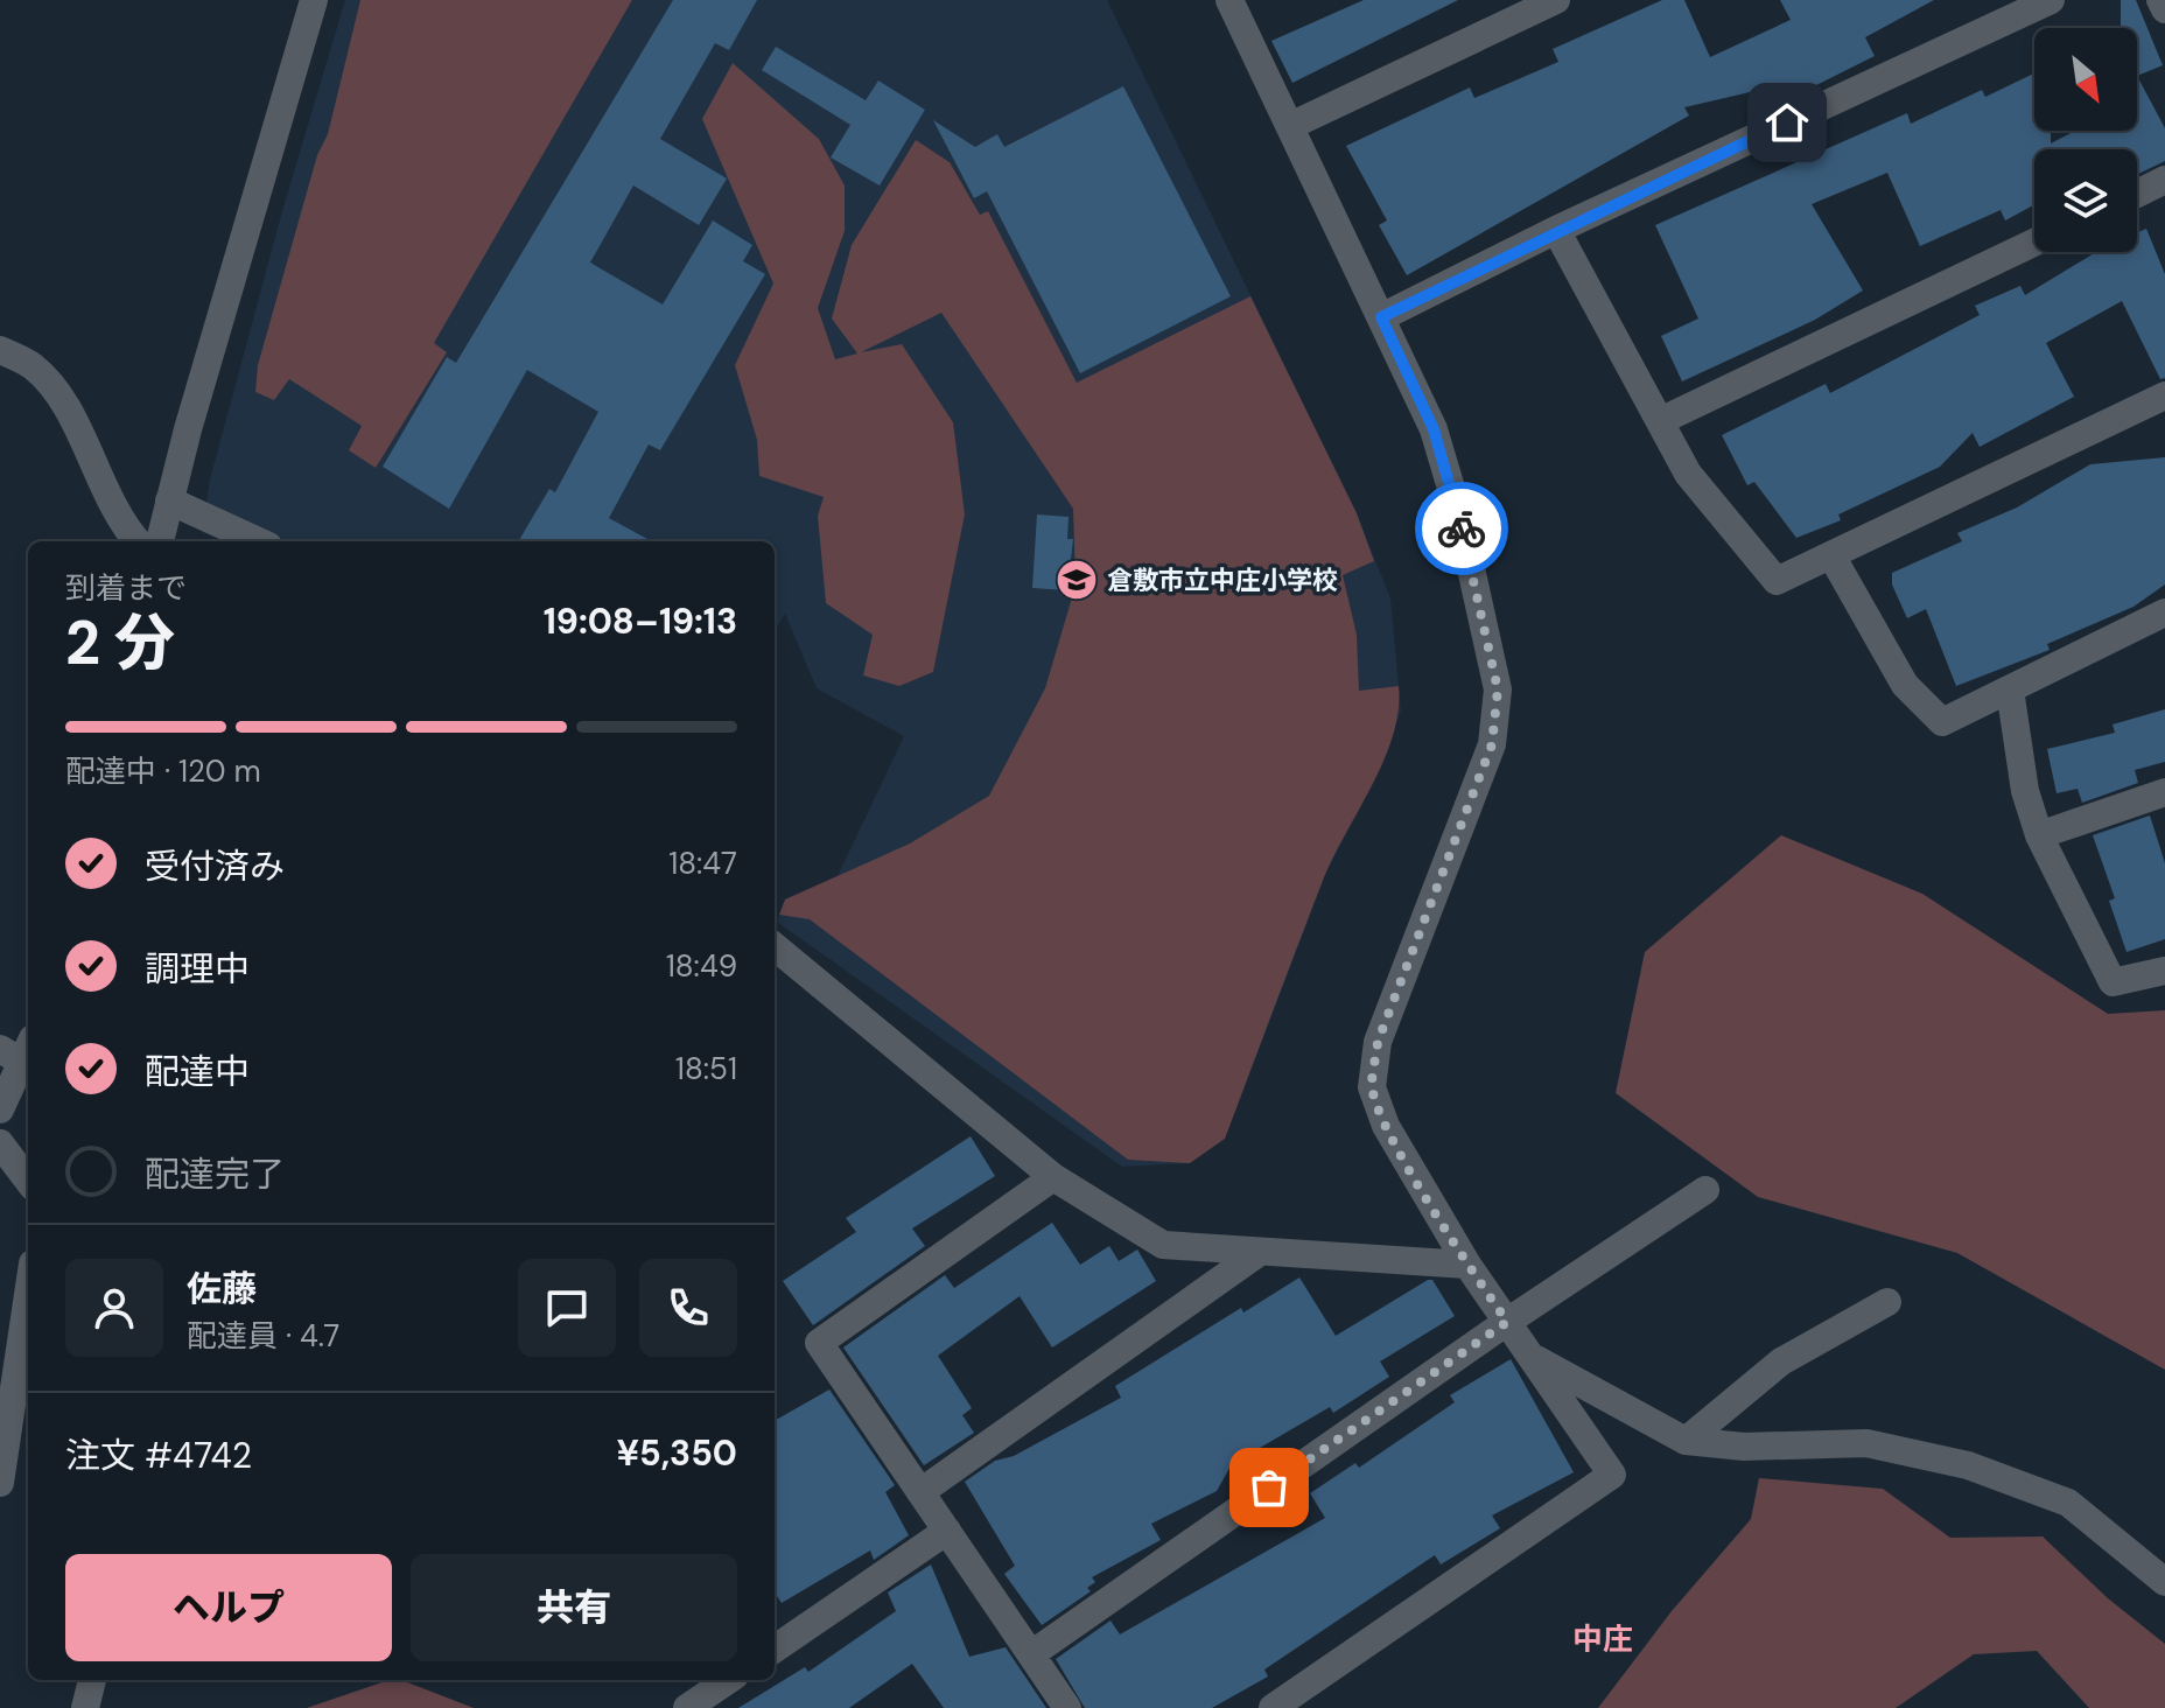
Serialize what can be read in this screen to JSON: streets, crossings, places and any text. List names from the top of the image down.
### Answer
{
  "districts": ["中庄"],
  "places": {
    "school or university": ["倉敷市立中庄小学校"]
  },
  "north": "bottom right",
  "page": {
    "heading": ["2 分", "到着まで", "19:08–19:13"],
    "panel": [
      "佐藤",
      "配達員 · 4.7",
      "注文 #4742",
      "¥5,350"
    ],
    "bar": "配達中 · 120 m",
    "list": [
      ["受付済み", "18:47"],
      ["調理中", "18:49"],
      ["配達中", "18:51"],
      "配達完了"
    ],
    "buttons": ["ヘルプ", "共有"]
  }
}
